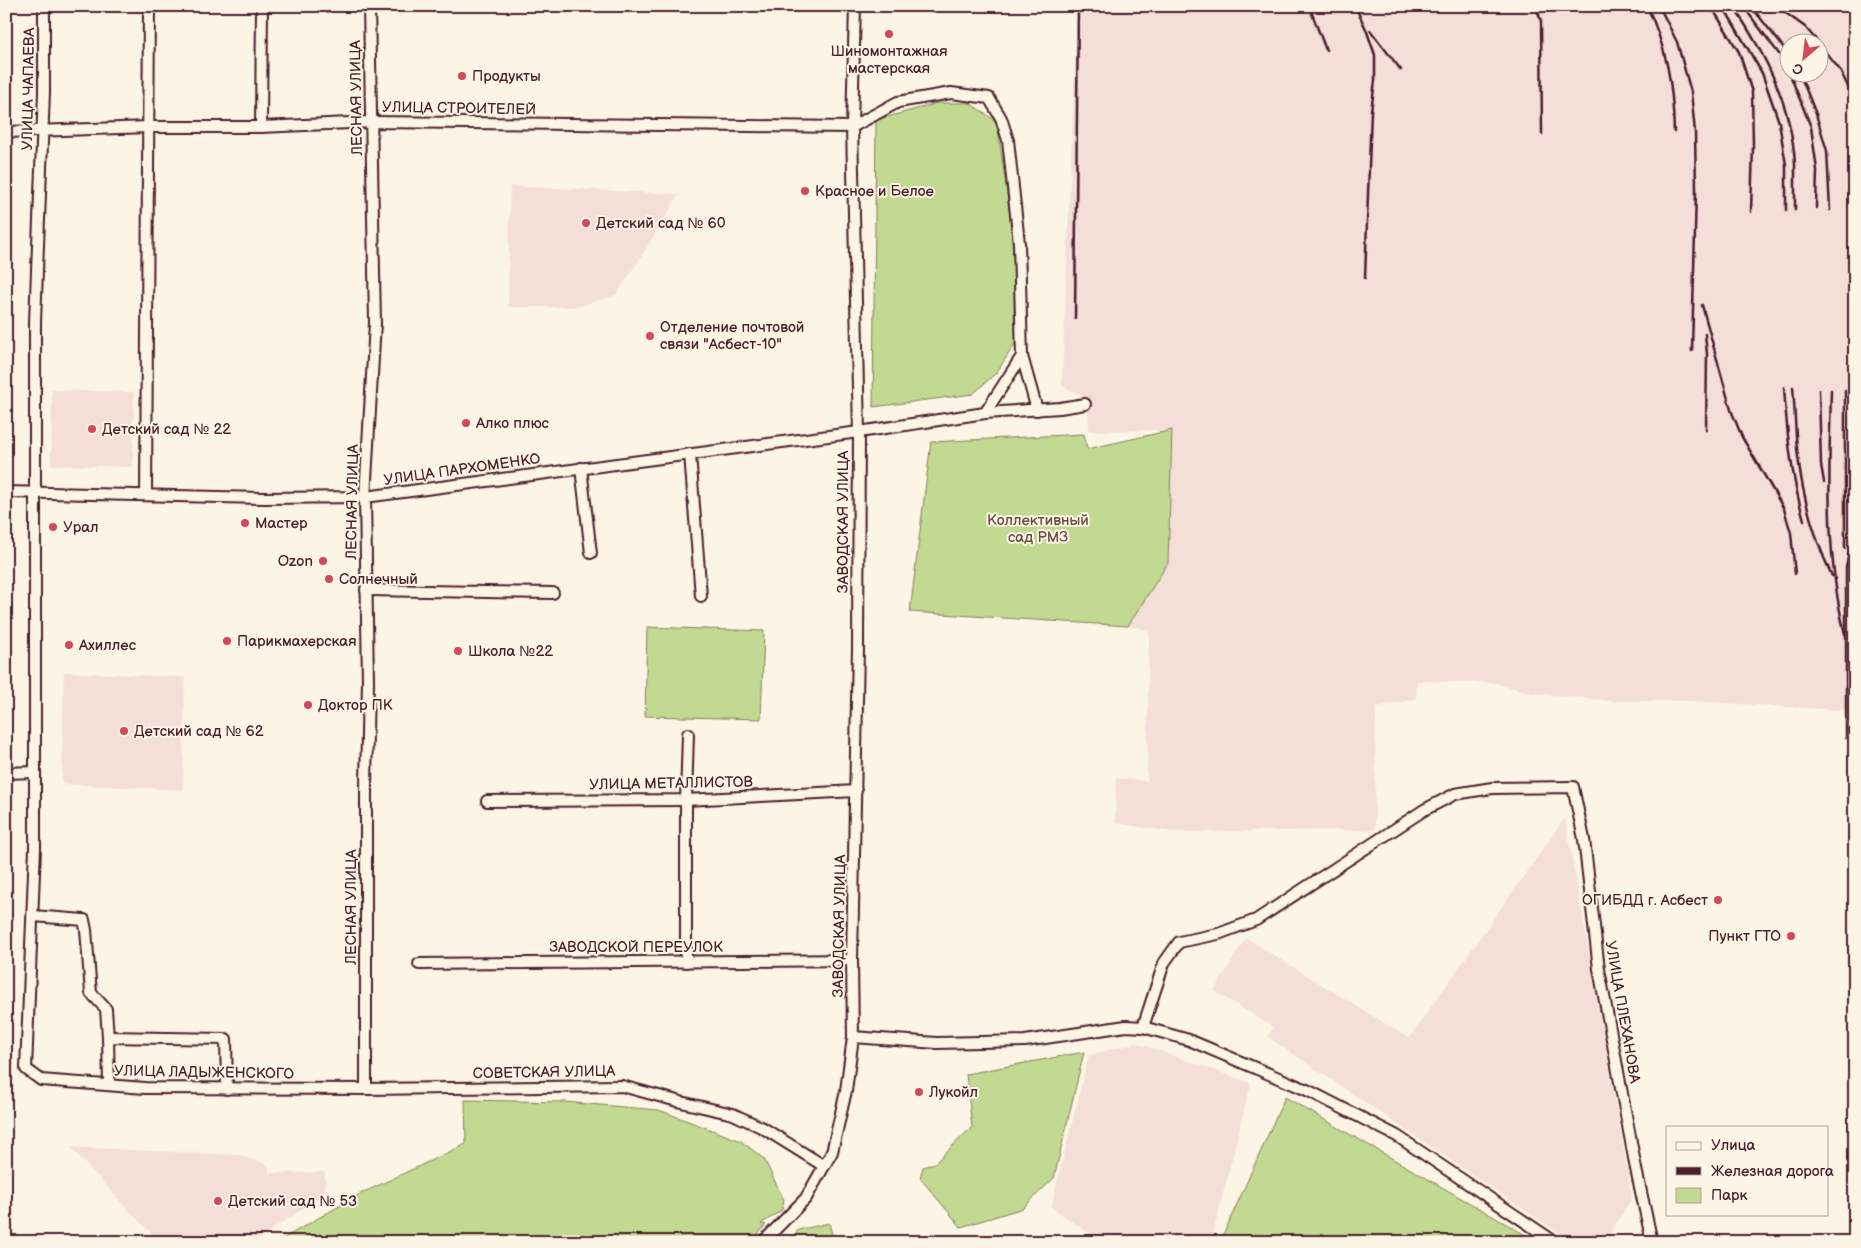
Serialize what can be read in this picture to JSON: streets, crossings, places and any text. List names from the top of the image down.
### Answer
{
  "streets": {
    "street": [
      "УЛИЦА ЧАПАЕВА",
      "ЛЕСНАЯ УЛИЦА",
      "УЛИЦА СТРОИТЕЛЕЙ",
      "УЛИЦА ПАРХОМЕНКО",
      "ЗАВОДСКАЯ УЛИЦА",
      "УЛИЦА МЕТАЛЛИСТОВ",
      "ЗАВОДСКОЙ ПЕРЕУЛОК",
      "УЛИЦА ПЛЕХАНОВА",
      "УЛИЦА ЛАДЫЖЕНСКОГО",
      "СОВЕТСКАЯ УЛИЦА"
    ]
  },
  "crossings": [
    ["УЛИЦА ЧАПАЕВА", "УЛИЦА СТРОИТЕЛЕЙ"],
    ["УЛИЦА ЧАПАЕВА", "УЛИЦА ПАРХОМЕНКО"],
    ["УЛИЦА ЧАПАЕВА", "УЛИЦА ЛАДЫЖЕНСКОГО"],
    ["ЛЕСНАЯ УЛИЦА", "УЛИЦА СТРОИТЕЛЕЙ"],
    ["ЛЕСНАЯ УЛИЦА", "УЛИЦА ПАРХОМЕНКО"],
    ["ЛЕСНАЯ УЛИЦА", "УЛИЦА ЛАДЫЖЕНСКОГО"],
    ["ЛЕСНАЯ УЛИЦА", "СОВЕТСКАЯ УЛИЦА"],
    ["УЛИЦА СТРОИТЕЛЕЙ", "ЗАВОДСКАЯ УЛИЦА"],
    ["УЛИЦА ПАРХОМЕНКО", "ЗАВОДСКАЯ УЛИЦА"],
    ["ЗАВОДСКАЯ УЛИЦА", "УЛИЦА МЕТАЛЛИСТОВ"],
    ["ЗАВОДСКАЯ УЛИЦА", "ЗАВОДСКОЙ ПЕРЕУЛОК"],
    ["ЗАВОДСКАЯ УЛИЦА", "СОВЕТСКАЯ УЛИЦА"],
    ["УЛИЦА ЛАДЫЖЕНСКОГО", "СОВЕТСКАЯ УЛИЦА"]
  ],
  "parks": ["Коллективный сад РМЗ"],
  "places": [
    "Шиномонтажная мастерская",
    "Продукты",
    "Красное и Белое",
    "Детский сад № 60",
    "Отделение почтовой связи \"Асбест-10\"",
    "Алко плюс",
    "Детский сад № 22",
    "Мастер",
    "Урал",
    "Ozon",
    "Солнечный",
    "Парикмахерская",
    "Ахиллес",
    "Школа №22",
    "Доктор ПК",
    "Детский сад № 62",
    "ОГИБДД г. Асбест",
    "Пункт ГТО",
    "Лукойл",
    "Детский сад № 53"
  ],
  "legend": ["Улица", "Железная дорога", "Парк"],
  "north": "bottom left"
}
